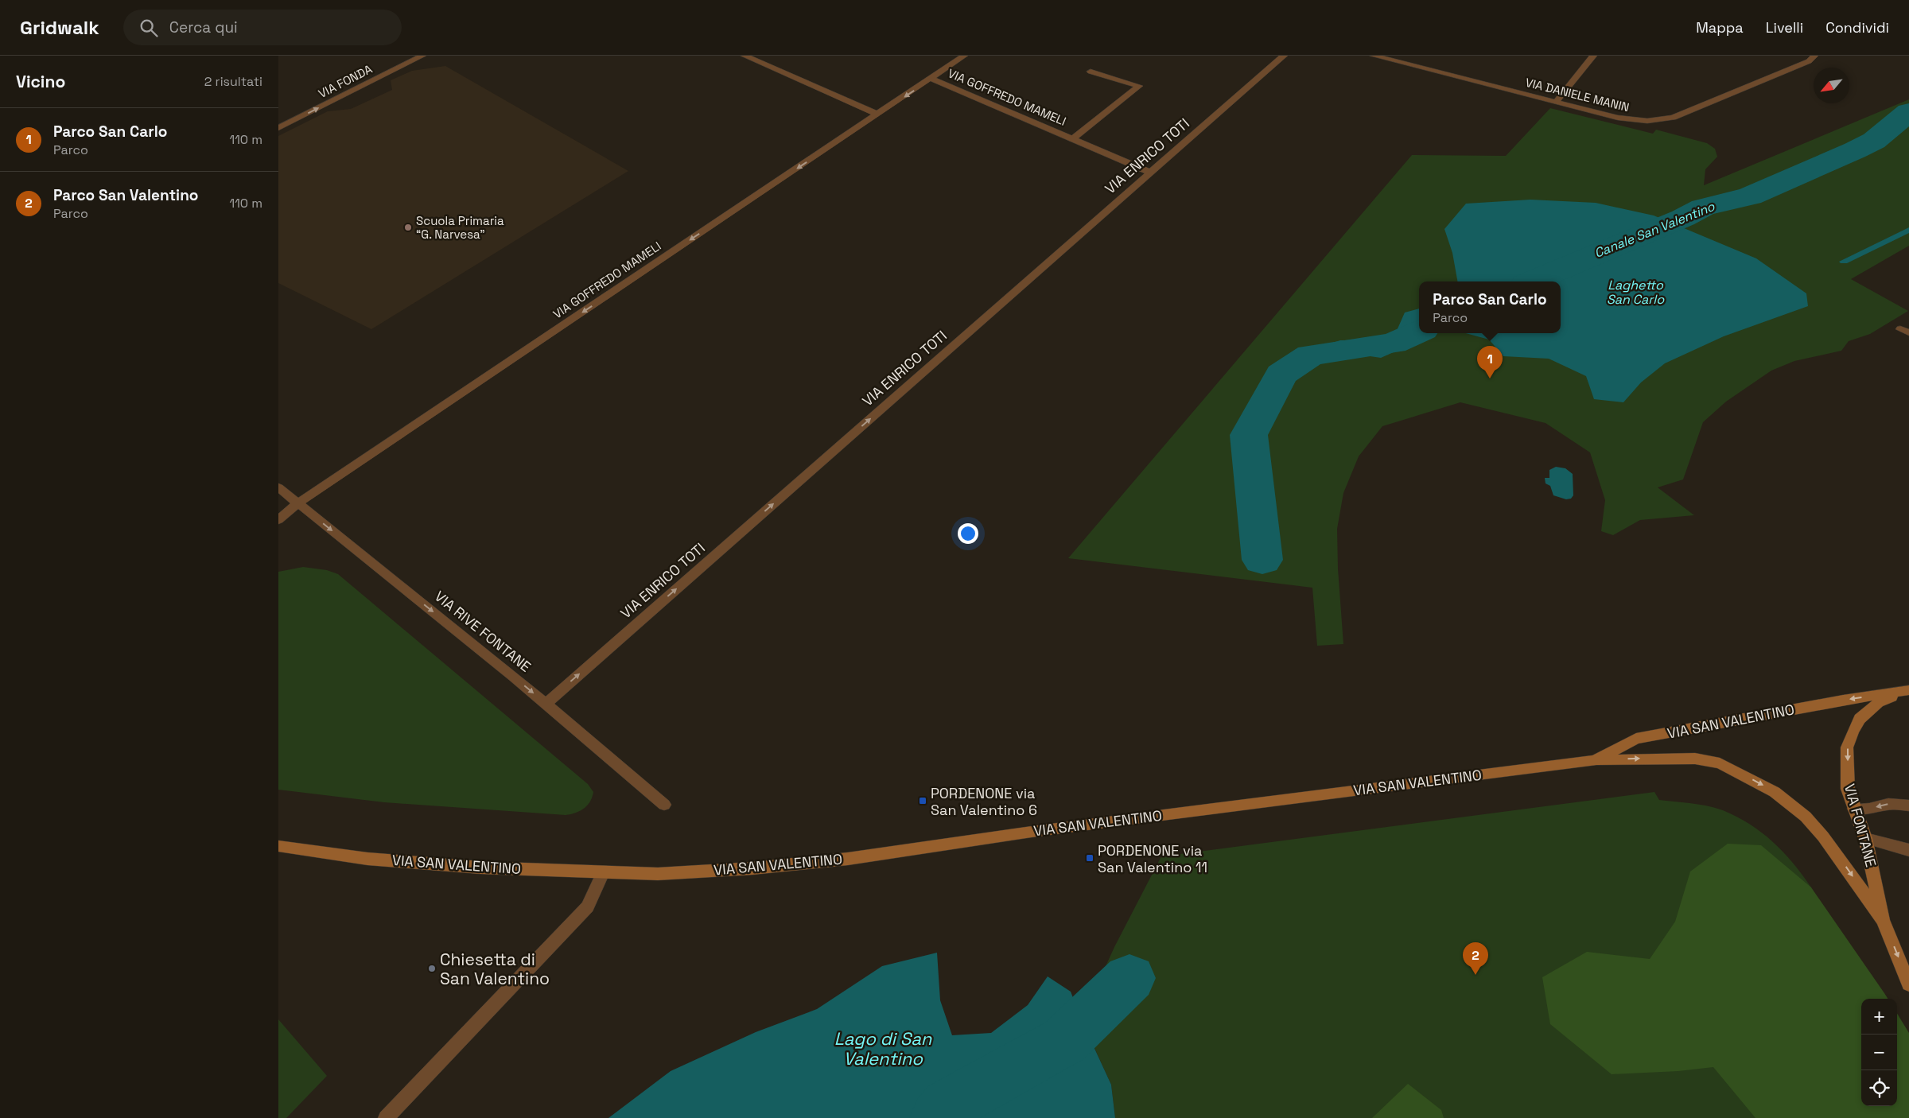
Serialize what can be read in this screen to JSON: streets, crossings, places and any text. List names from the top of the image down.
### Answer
{
  "streets": {
    "street": [
      "VIA FONDA",
      "VIA DANIELE MANIN",
      "VIA GOFFREDO MAMELI",
      "VIA ENRICO TOTI",
      "VIA RIVE FONTANE",
      "VIA SAN VALENTINO",
      "VIA FONTANE"
    ]
  },
  "crossings": [
    ["VIA GOFFREDO MAMELI", "VIA ENRICO TOTI"],
    ["VIA GOFFREDO MAMELI", "VIA RIVE FONTANE"],
    ["VIA ENRICO TOTI", "VIA RIVE FONTANE"],
    ["VIA SAN VALENTINO", "VIA FONTANE"]
  ],
  "one_way": [
    "VIA FONDA",
    "VIA GOFFREDO MAMELI",
    "VIA ENRICO TOTI",
    "VIA RIVE FONTANE",
    "VIA FONTANE"
  ],
  "water": ["Canale San Valentino", "Laghetto San Carlo", "Lago di San Valentino"],
  "places": {
    "other": ["Scuola Primaria “G. Narvesa”", "Chiesetta di San Valentino"],
    "transit": ["PORDENONE via San Valentino 6", "PORDENONE via San Valentino 11"]
  },
  "north": "bottom left",
  "page": {
    "header": "Gridwalk",
    "search": "Cerca qui",
    "nav": ["Mappa", "Livelli", "Condividi"],
    "heading": ["Vicino", "2 risultati"],
    "list": [
      {
        "mark": "1",
        "name": "Parco San Carlo",
        "note": "Parco",
        "value": "110 m"
      },
      {
        "mark": "2",
        "name": "Parco San Valentino",
        "note": "Parco",
        "value": "110 m"
      }
    ],
    "popup": ["Parco San Carlo", "Parco"],
    "pins": ["1", "2"],
    "map_buttons": ["+", "−"]
  }
}
